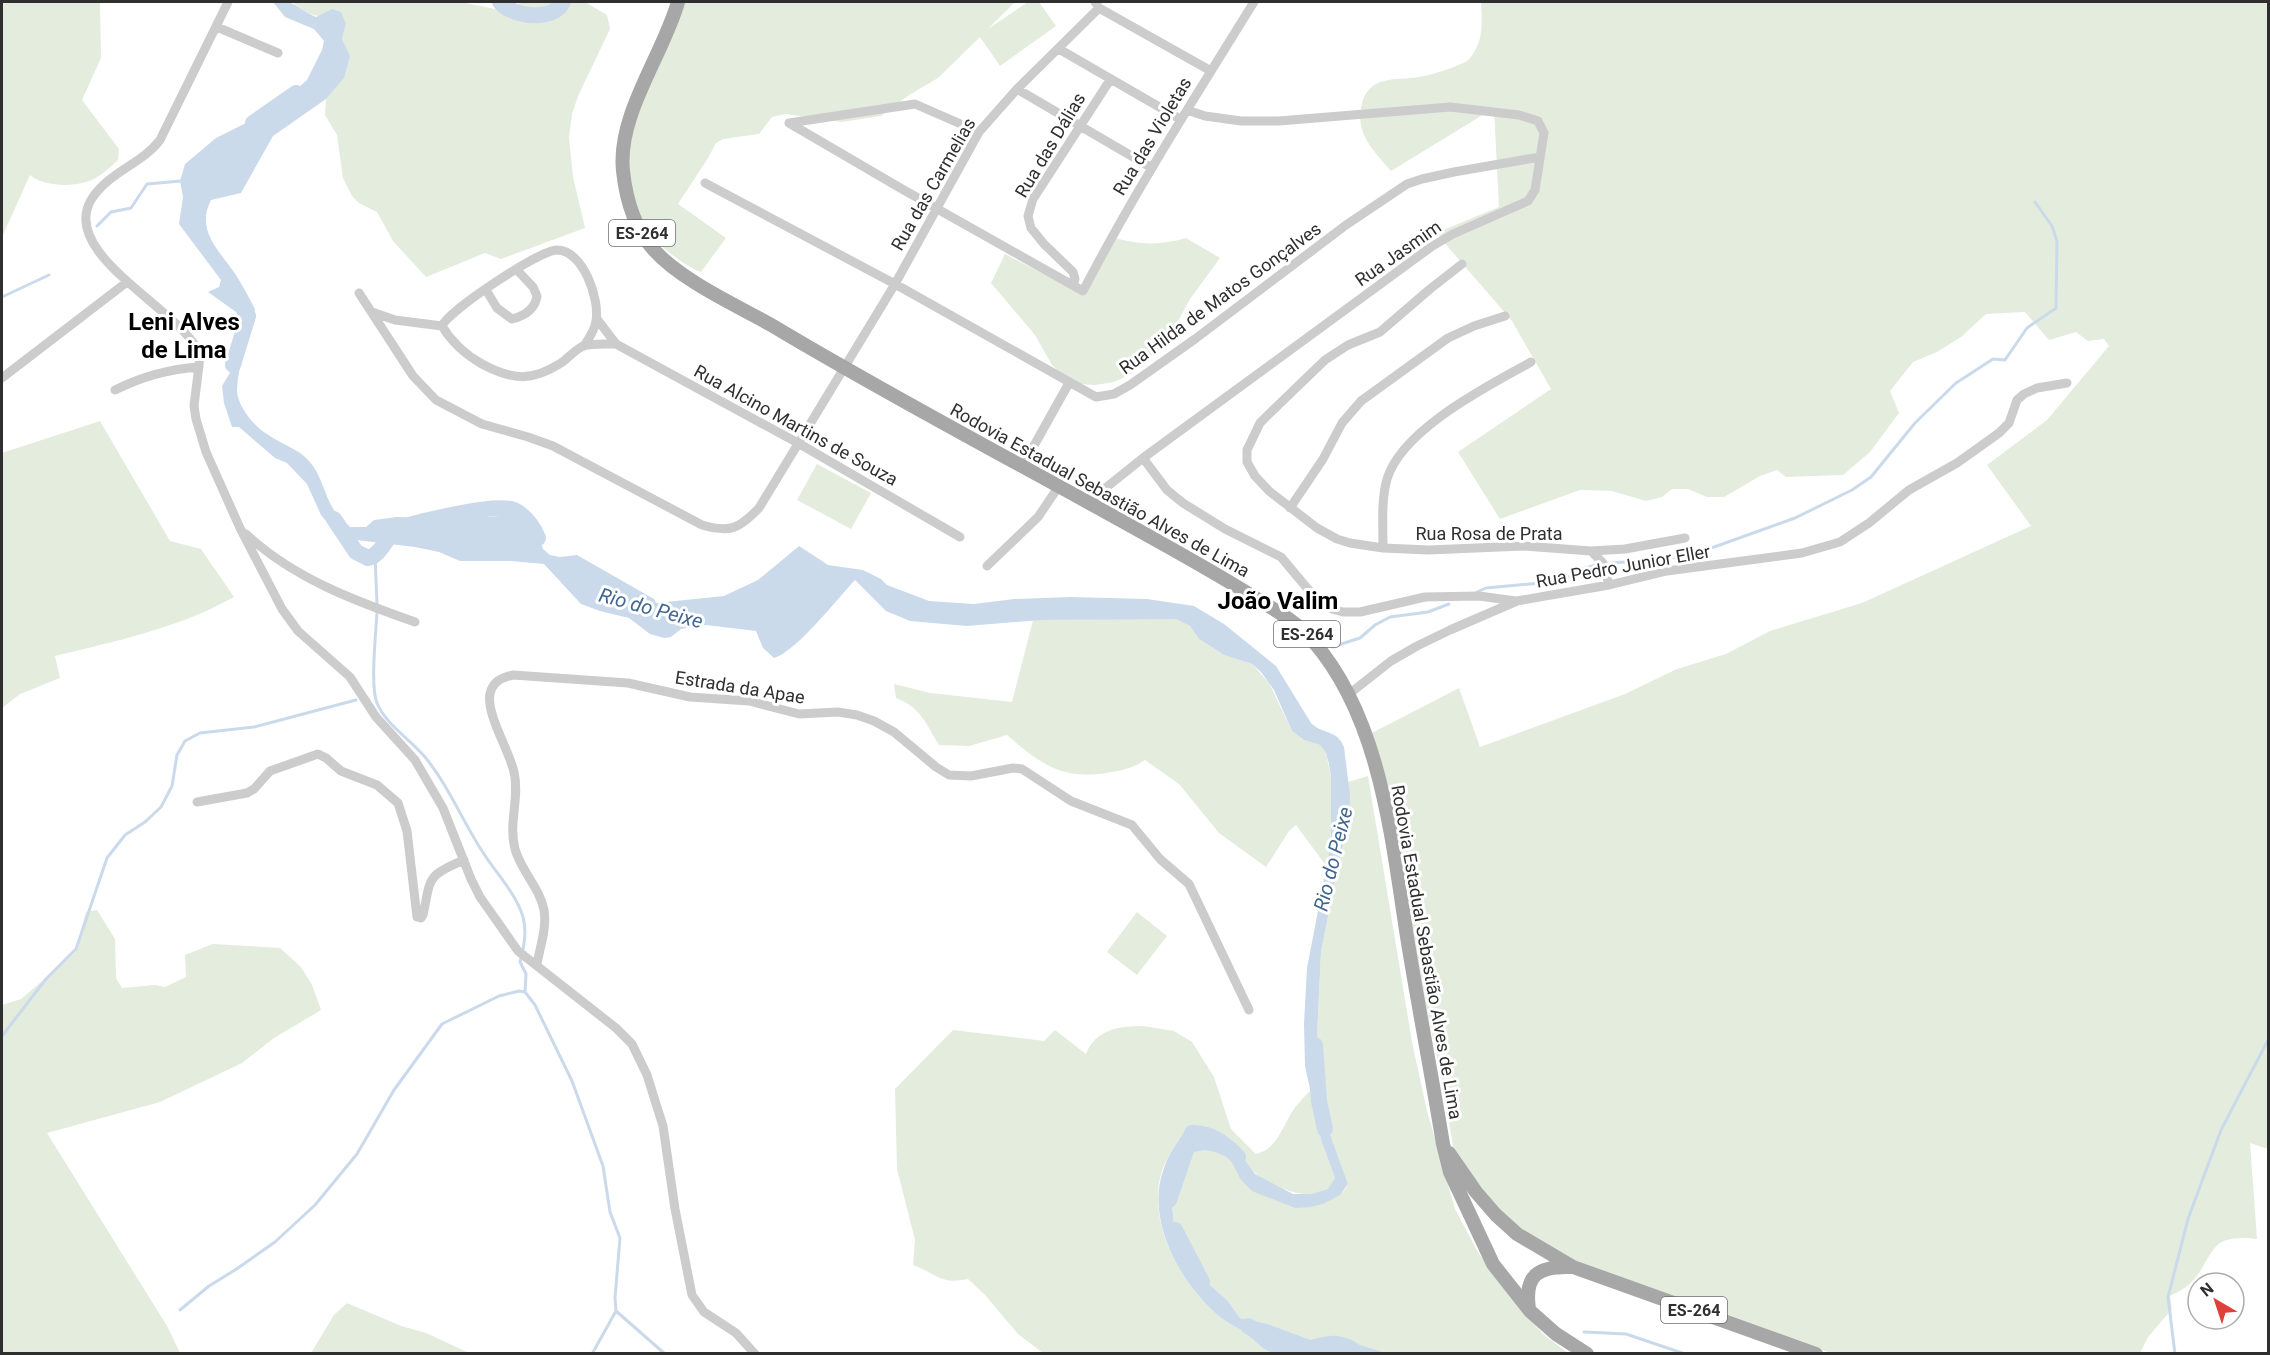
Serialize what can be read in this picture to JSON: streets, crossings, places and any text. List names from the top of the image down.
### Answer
{
  "streets": {
    "main road": ["ES-264", "Rodovia Estadual Sebastião Alves de Lima"],
    "street": [
      "Rua das Violetas",
      "Rua das Dálias",
      "Rua das Carmelias",
      "Rua Jasmim",
      "Rua Hilda de Matos Gonçalves",
      "Rua Alcino Martins de Souza",
      "Rua Rosa de Prata",
      "Rua Pedro Junior Eller",
      "Estrada da Apae"
    ]
  },
  "crossings": [
    ["Rua das Violetas", "Rua das Dálias"],
    ["Rua das Violetas", "Rua Jasmim"],
    ["Rua das Carmelias", "ES-264"],
    ["Rua das Carmelias", "Rua Hilda de Matos Gonçalves"],
    ["Rua das Carmelias", "Rua Alcino Martins de Souza"],
    ["Rua das Carmelias", "Rodovia Estadual Sebastião Alves de Lima"],
    ["ES-264", "Rodovia Estadual Sebastião Alves de Lima"],
    ["Rua Jasmim", "Rua Hilda de Matos Gonçalves"],
    ["Rua Jasmim", "Rodovia Estadual Sebastião Alves de Lima"],
    ["Rodovia Estadual Sebastião Alves de Lima", "Rua Pedro Junior Eller"]
  ],
  "districts": ["Leni Alves de Lima", "João Valim"],
  "water": ["Rio do Peixe"],
  "north": "top left"
}
